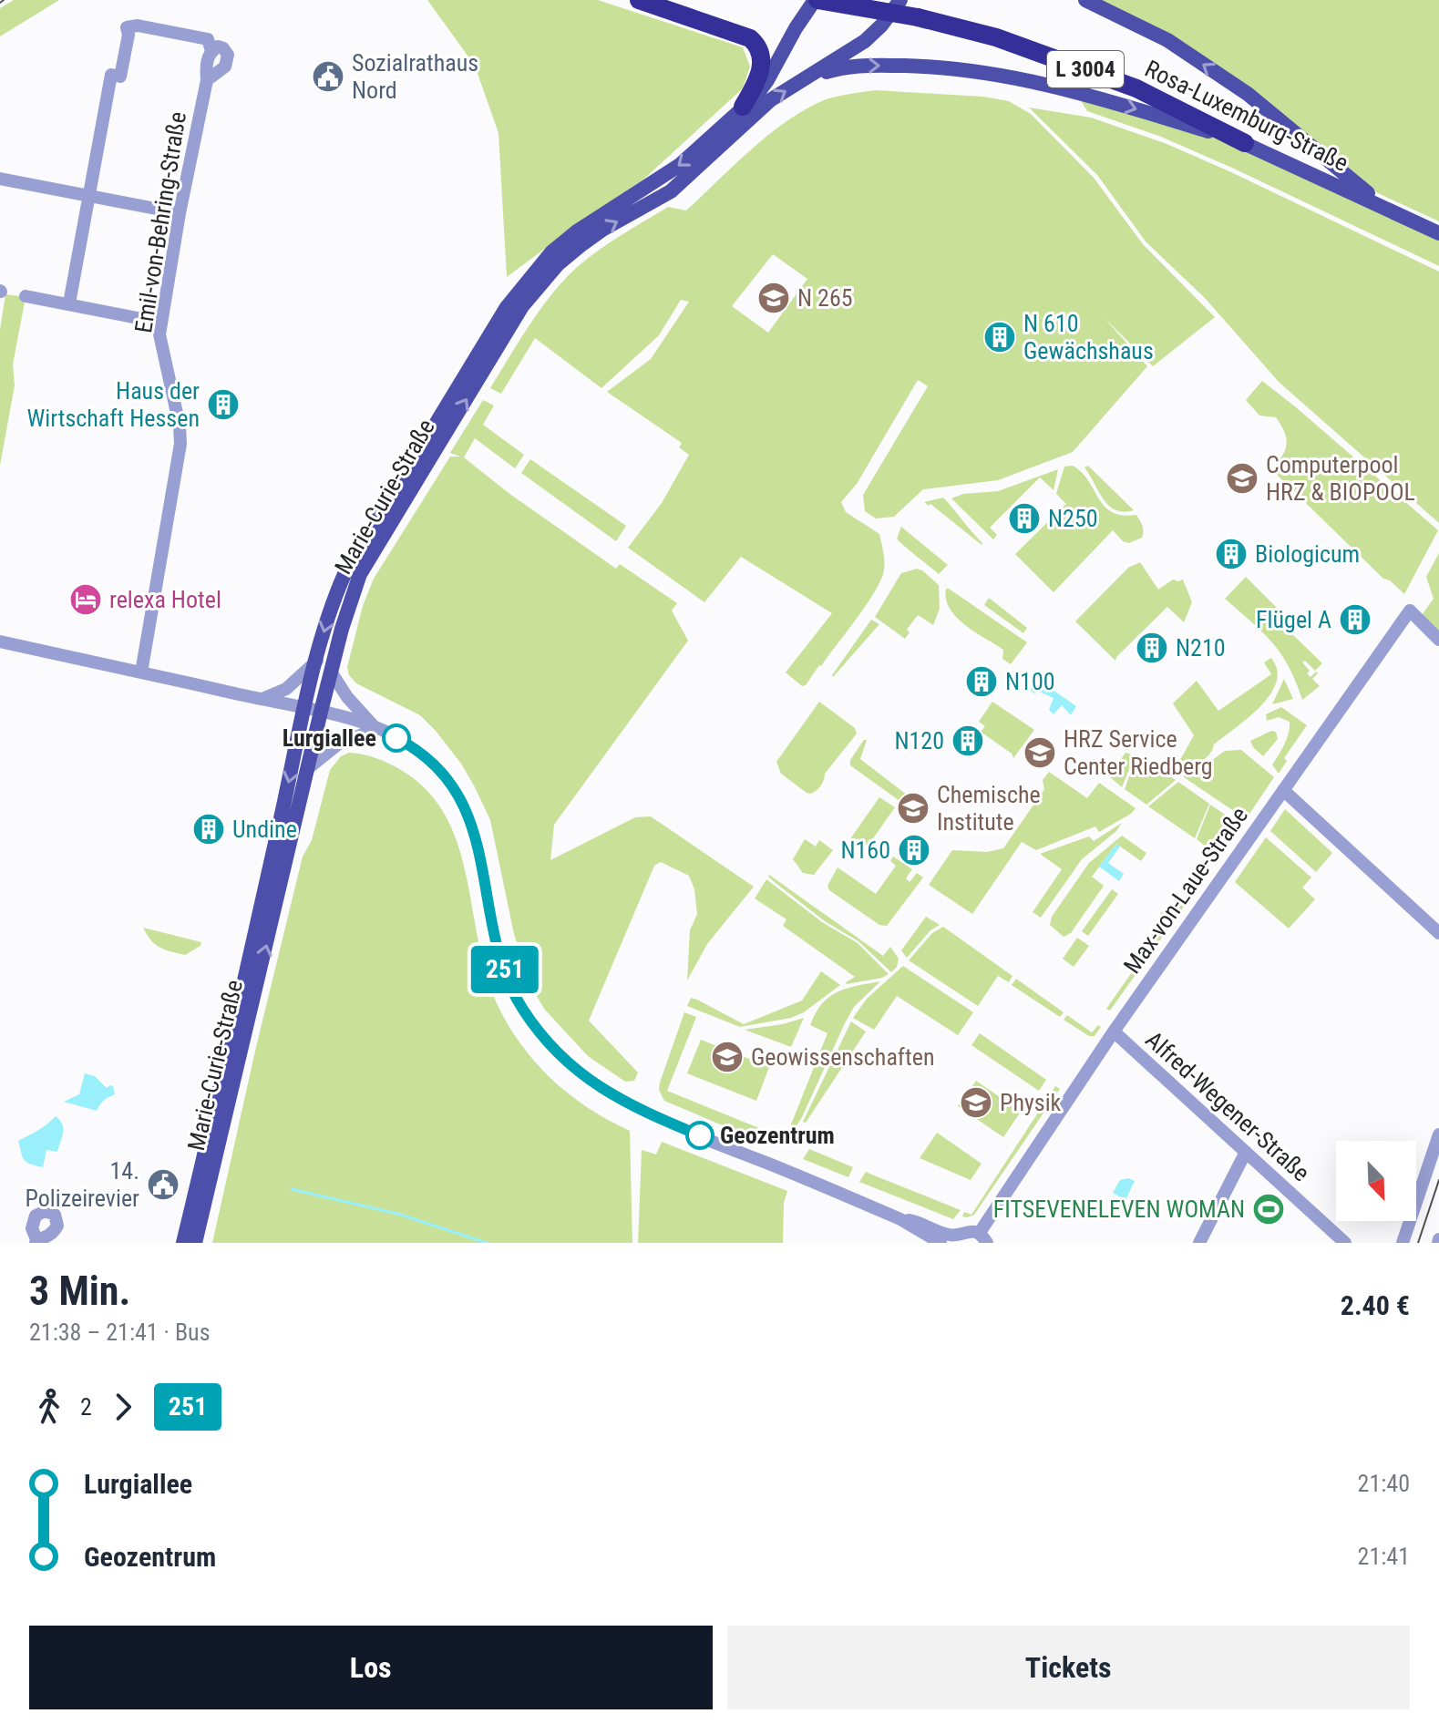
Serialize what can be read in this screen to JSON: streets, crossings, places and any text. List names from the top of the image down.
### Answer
{
  "streets": {
    "highway": ["L 3004", "Rosa-Luxemburg-Straße"],
    "main road": ["Marie-Curie-Straße"],
    "street": ["Emil-von-Behring-Straße", "Max-von-Laue-Straße", "Alfred-Wegener-Straße"]
  },
  "crossings": [
    ["Rosa-Luxemburg-Straße", "Marie-Curie-Straße"],
    ["Max-von-Laue-Straße", "Alfred-Wegener-Straße"]
  ],
  "places": {
    "public building": ["Sozialrathaus Nord", "14. Polizeirevier"],
    "school or university": [
      "N 265",
      "Computerpool HRZ & BIOPOOL",
      "HRZ Service Center Riedberg",
      "Chemische Institute",
      "Geowissenschaften",
      "Physik"
    ],
    "building": [
      "N 610 Gewächshaus",
      "Haus der Wirtschaft Hessen",
      "N250",
      "Biologicum",
      "Flügel A",
      "N210",
      "N100",
      "N120",
      "Undine",
      "N160"
    ],
    "hotel": ["relexa Hotel"],
    "other": ["Lurgiallee", "Geozentrum"],
    "sports": ["FITSEVENELEVEN WOMAN"]
  },
  "lines": ["bus line 251"],
  "north": "bottom right",
  "page": {
    "on_map": "251",
    "heading": ["3 Min.", "21:38 – 21:41 · Bus", "2.40 €"],
    "legs": ["2", "251"],
    "list": [
      {
        "name": "Lurgiallee",
        "value": "21:40"
      },
      {
        "name": "Geozentrum",
        "value": "21:41"
      }
    ],
    "buttons": ["Los", "Tickets"]
  }
}
